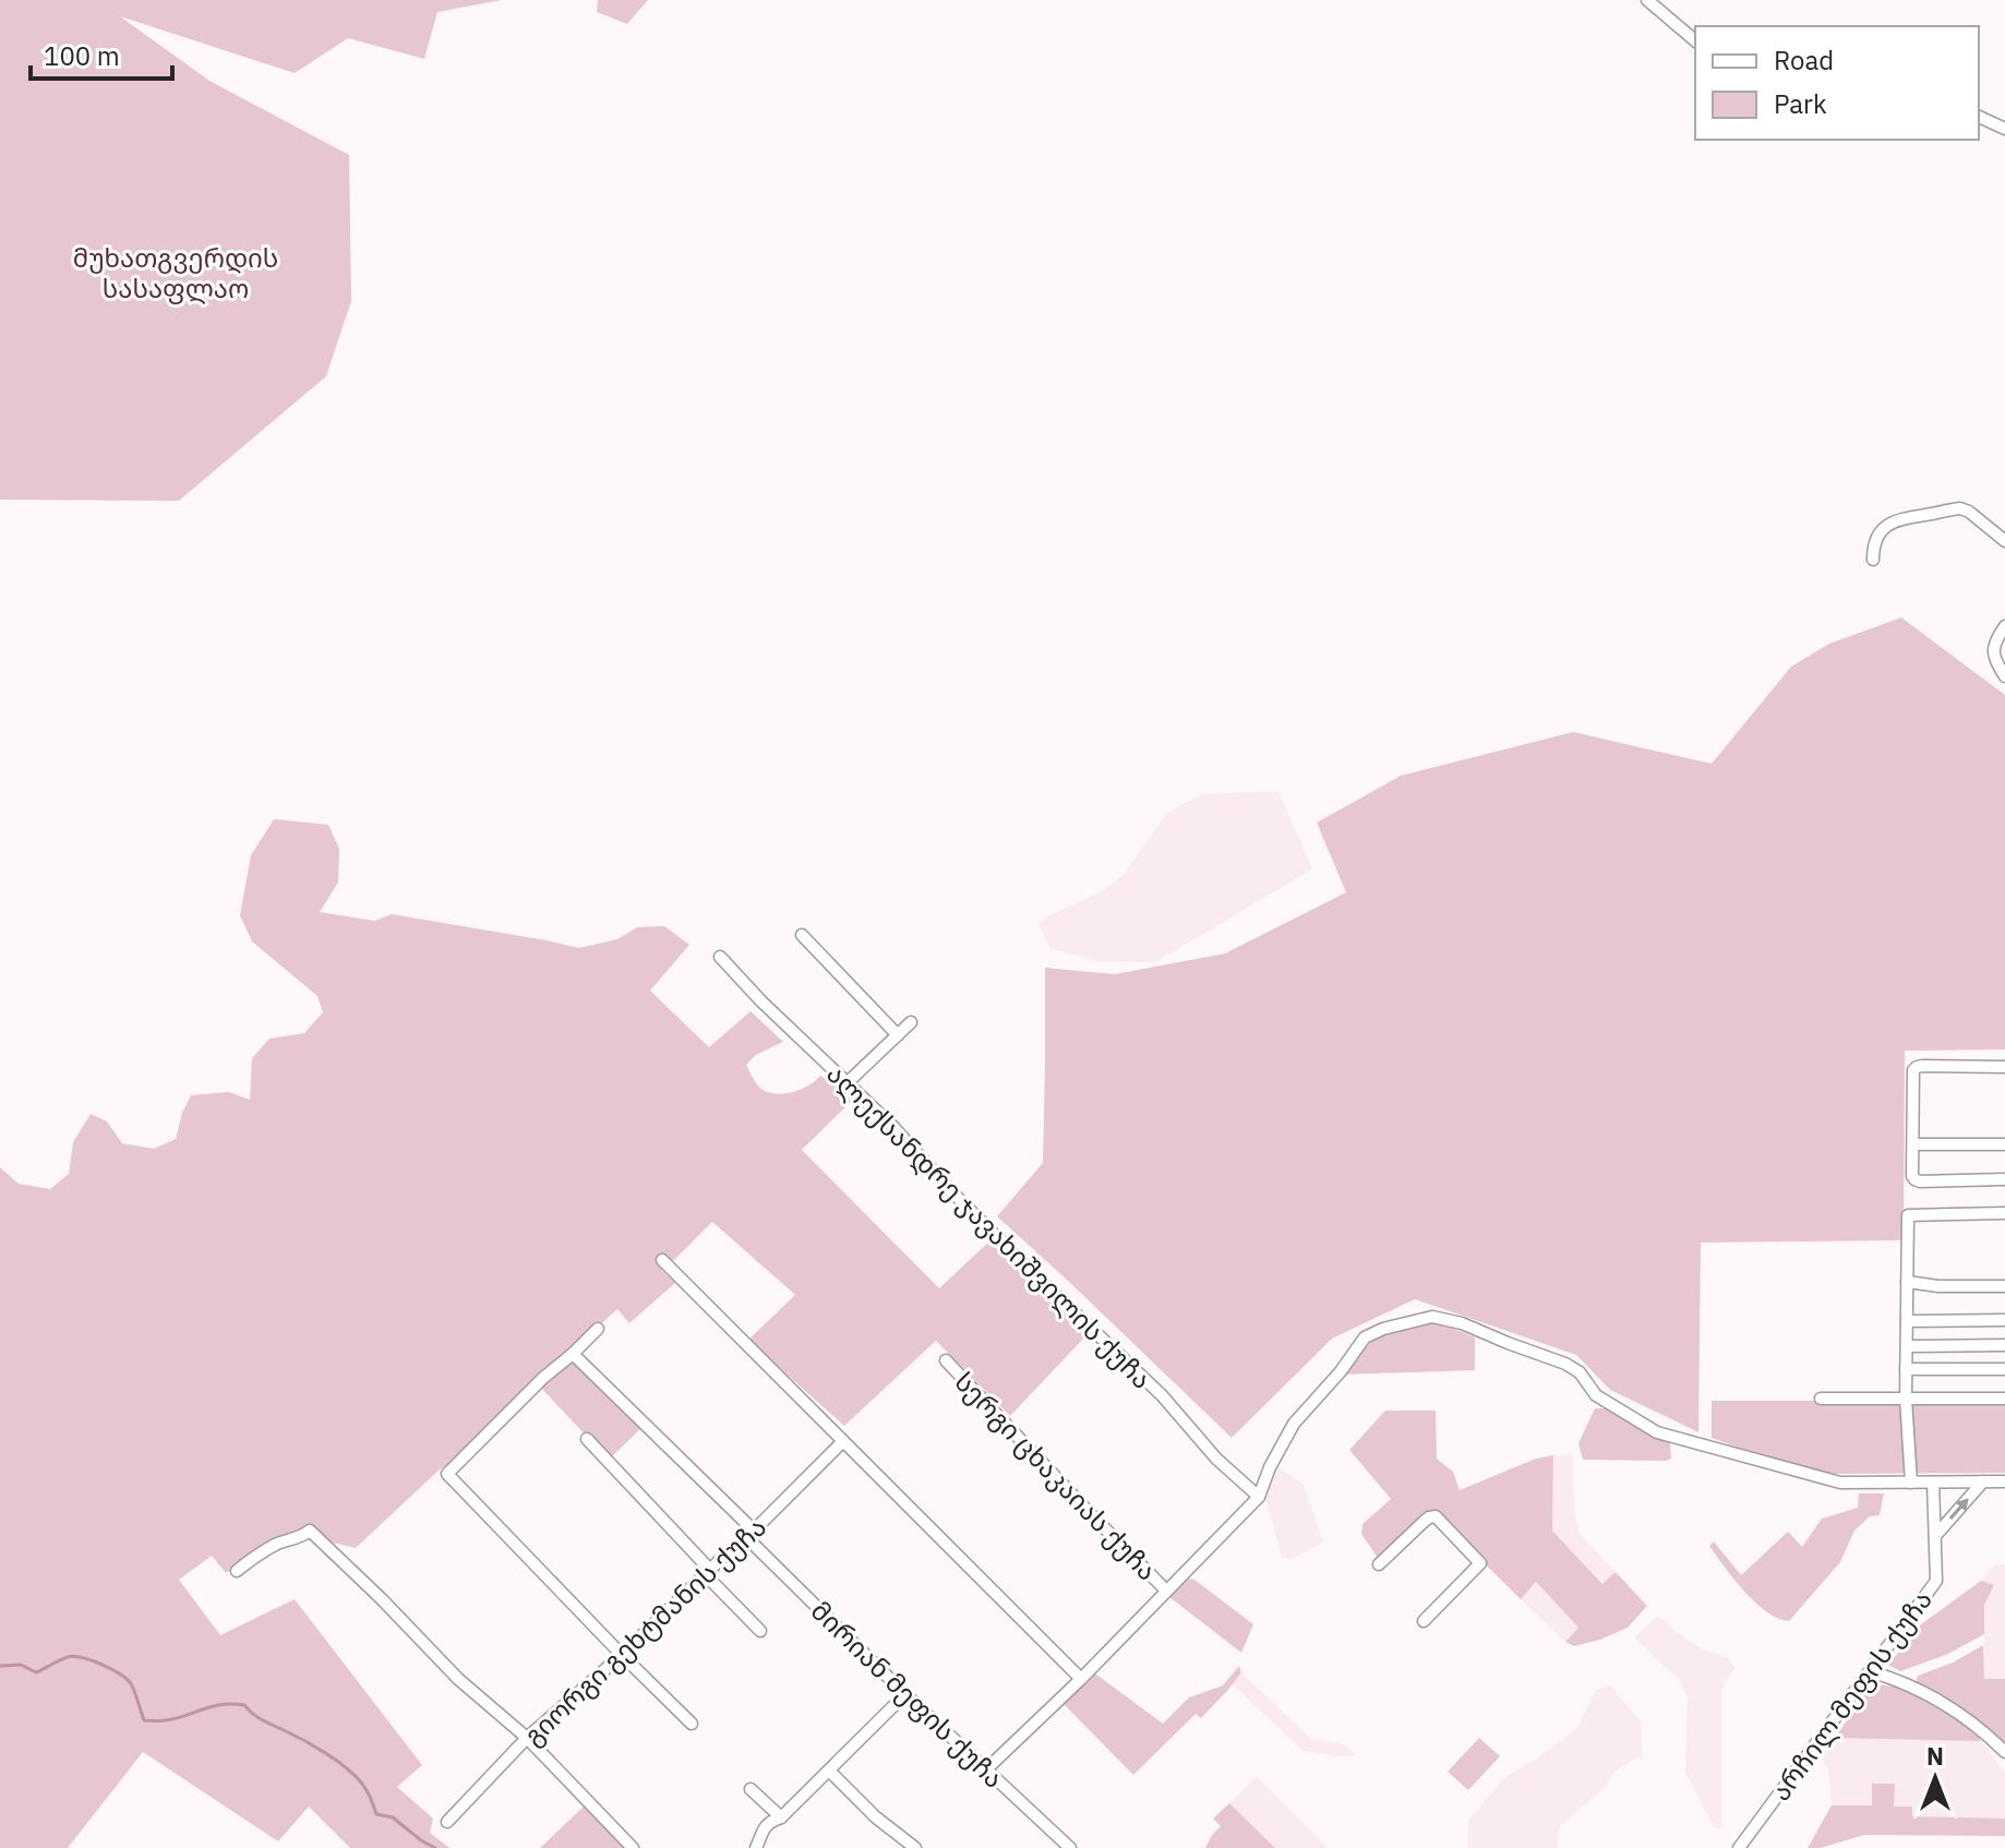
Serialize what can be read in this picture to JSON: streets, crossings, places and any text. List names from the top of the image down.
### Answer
{
  "streets": {
    "street": [
      "ალექსანდრე ჯავახიშვილის ქუჩა",
      "სერგი ცხაკაიას ქუჩა",
      "გიორგი გეხტმანის ქუჩა",
      "მირიან მეფის ქუჩა",
      "არჩილ მეფის ქუჩა"
    ]
  },
  "crossings": [
    ["გიორგი გეხტმანის ქუჩა", "მირიან მეფის ქუჩა"]
  ],
  "parks": ["მუხათგვერდის სასაფლაო"],
  "legend": ["Road", "Park"],
  "scale_bar": "100 m",
  "north": "top"
}
